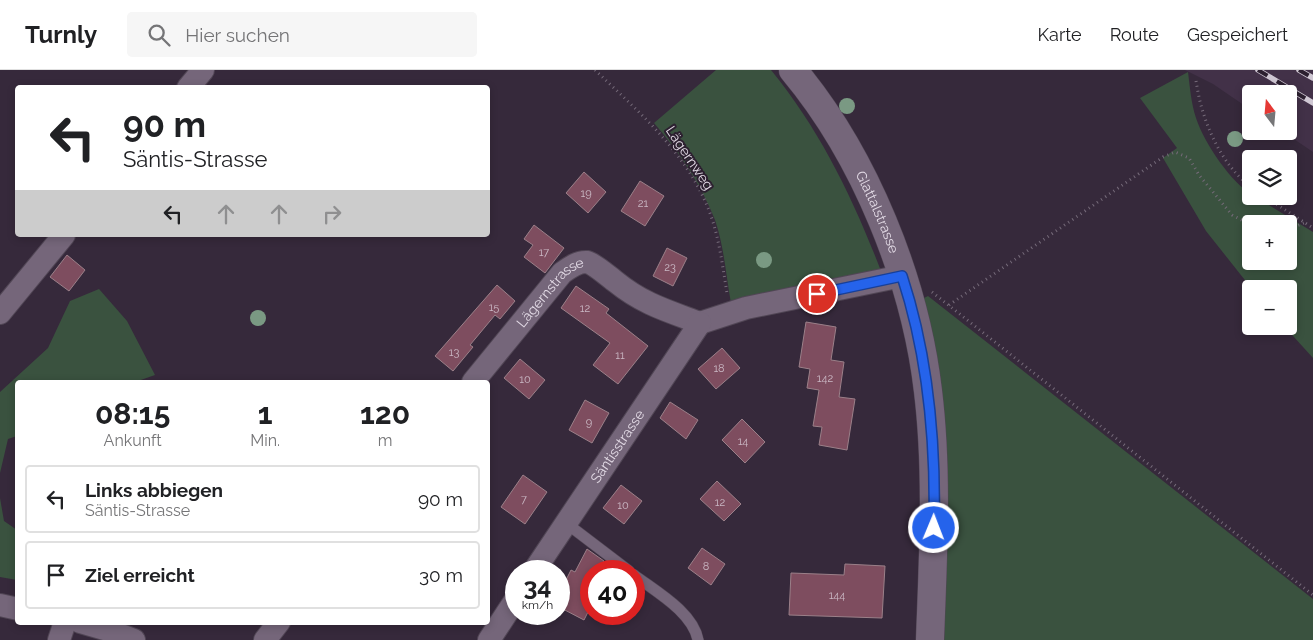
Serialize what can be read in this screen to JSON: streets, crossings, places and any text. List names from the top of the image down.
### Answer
{
  "streets": {
    "street": ["Glattalstrasse", "Lägernstrasse", "Säntisstrasse"],
    "path": ["Lägernweg"]
  },
  "crossings": [
    ["Lägernstrasse", "Säntisstrasse"]
  ],
  "house_numbers": [
    "19",
    "21",
    "17",
    "23",
    "15",
    "12",
    "13",
    "11",
    "18",
    "142",
    "10",
    "9",
    "14",
    "7",
    "12",
    "10",
    "8",
    "144"
  ],
  "north": "top",
  "page": {
    "header": "Turnly",
    "search": "Hier suchen",
    "nav": ["Karte", "Route", "Gespeichert"],
    "map_buttons": ["+", "−"],
    "turn": ["90 m", "Säntis-Strasse"],
    "eta": [
      "08:15",
      "Ankunft",
      "1",
      "Min.",
      "120",
      "m"
    ],
    "list": [
      {
        "name": "Links abbiegen",
        "note": "Säntis-Strasse",
        "value": "90 m"
      },
      {
        "name": "Ziel erreicht",
        "value": "30 m"
      }
    ],
    "speed": "34 km/h",
    "limit": "40"
  }
}
